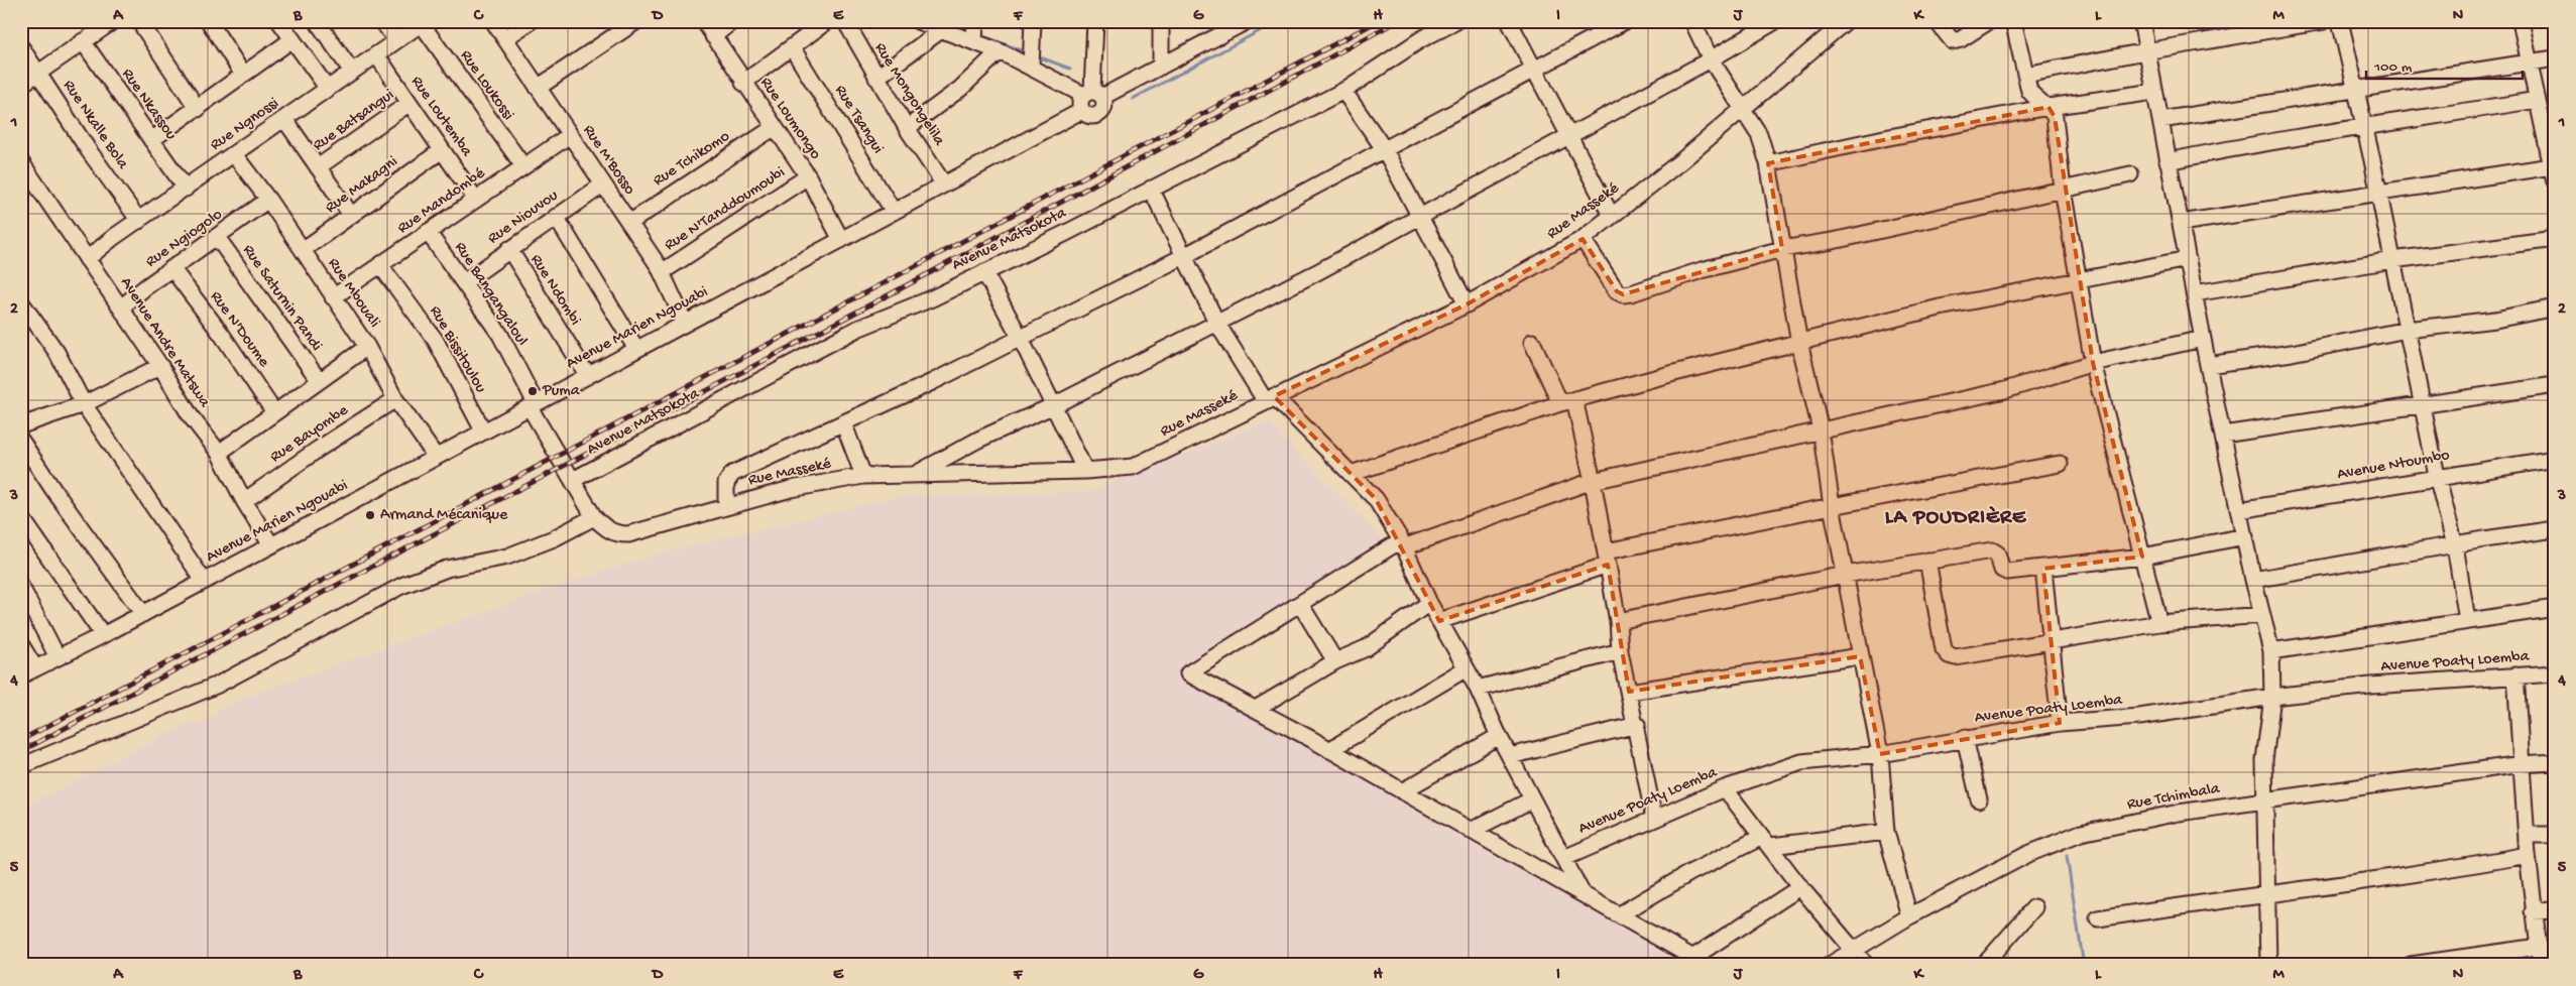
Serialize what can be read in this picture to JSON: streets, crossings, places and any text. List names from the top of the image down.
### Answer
{
  "streets": {
    "street": [
      "Rue Loukossi",
      "Rue Mongongelila",
      "Rue Nkassou",
      "Rue Loutemba",
      "Rue Loumongo",
      "Rue Tsangui",
      "Rue Batsangui",
      "Rue Nkalle Bola",
      "Rue Ngnossi",
      "Rue Tchikomo",
      "Rue M'Bosso",
      "Rue Makagni",
      "Rue Mandombé",
      "Rue N'Tanddoumoubi",
      "Rue Masseké",
      "Rue Niouvou",
      "Rue Ngiogolo",
      "Avenue Matsokota",
      "Rue Ndombi",
      "Rue Mbouali",
      "Rue Bangangaloul",
      "Rue Saturnin Pandi",
      "Avenue Marien Ngouabi",
      "Rue N'Doume",
      "Avenue Andre Matswa",
      "Rue Bissitoulou",
      "Rue Bayombe",
      "Avenue Ntoumbo",
      "Avenue Poaty Loemba",
      "Rue Tchimbala"
    ]
  },
  "crossings": [
    ["Rue Loukossi", "Rue Ngnossi"],
    ["Rue Loukossi", "Rue Mandombé"],
    ["Rue Mongongelila", "Avenue Marien Ngouabi"],
    ["Rue Nkassou", "Rue Ngnossi"],
    ["Rue Loutemba", "Rue Batsangui"],
    ["Rue Loutemba", "Rue Ngnossi"],
    ["Rue Loutemba", "Rue Makagni"],
    ["Rue Loutemba", "Rue Mandombé"],
    ["Rue Loumongo", "Rue Tchikomo"],
    ["Rue Loumongo", "Rue N'Tanddoumoubi"],
    ["Rue Loumongo", "Avenue Marien Ngouabi"],
    ["Rue Tsangui", "Avenue Marien Ngouabi"],
    ["Rue Nkalle Bola", "Rue Ngnossi"],
    ["Rue Ngnossi", "Rue Mbouali"],
    ["Rue Ngnossi", "Avenue Andre Matswa"],
    ["Rue Tchikomo", "Rue M'Bosso"],
    ["Rue M'Bosso", "Rue Mandombé"],
    ["Rue M'Bosso", "Rue N'Tanddoumoubi"],
    ["Rue M'Bosso", "Rue Niouvou"],
    ["Rue M'Bosso", "Avenue Marien Ngouabi"],
    ["Rue Makagni", "Rue Mbouali"],
    ["Rue Mandombé", "Rue Mbouali"],
    ["Rue Mandombé", "Rue Bangangaloul"],
    ["Rue Mandombé", "Rue Bissitoulou"],
    ["Rue Masseké", "Avenue Matsokota"],
    ["Rue Masseké", "Rue Bangangaloul"],
    ["Rue Masseké", "Avenue Marien Ngouabi"],
    ["Rue Niouvou", "Rue Ndombi"],
    ["Rue Niouvou", "Rue Bangangaloul"],
    ["Rue Ngiogolo", "Rue Mbouali"],
    ["Rue Ngiogolo", "Rue Saturnin Pandi"],
    ["Rue Ngiogolo", "Rue N'Doume"],
    ["Rue Ngiogolo", "Avenue Andre Matswa"],
    ["Rue Ndombi", "Avenue Marien Ngouabi"],
    ["Rue Mbouali", "Avenue Marien Ngouabi"],
    ["Rue Mbouali", "Rue Bayombe"],
    ["Rue Bangangaloul", "Avenue Marien Ngouabi"],
    ["Avenue Marien Ngouabi", "Avenue Andre Matswa"],
    ["Avenue Marien Ngouabi", "Rue Bissitoulou"],
    ["Avenue Andre Matswa", "Rue Bayombe"]
  ],
  "districts": ["LA POUDRIÈRE"],
  "places": ["Puma", "Armand Mécanique"],
  "scale_bar": "100 m",
  "grid": {
    "columns": [
      "A",
      "B",
      "C",
      "D",
      "E",
      "F",
      "G",
      "H",
      "I",
      "J",
      "K",
      "L",
      "M",
      "N"
    ],
    "rows": [
      "1",
      "2",
      "3",
      "4",
      "5"
    ]
  }
}
